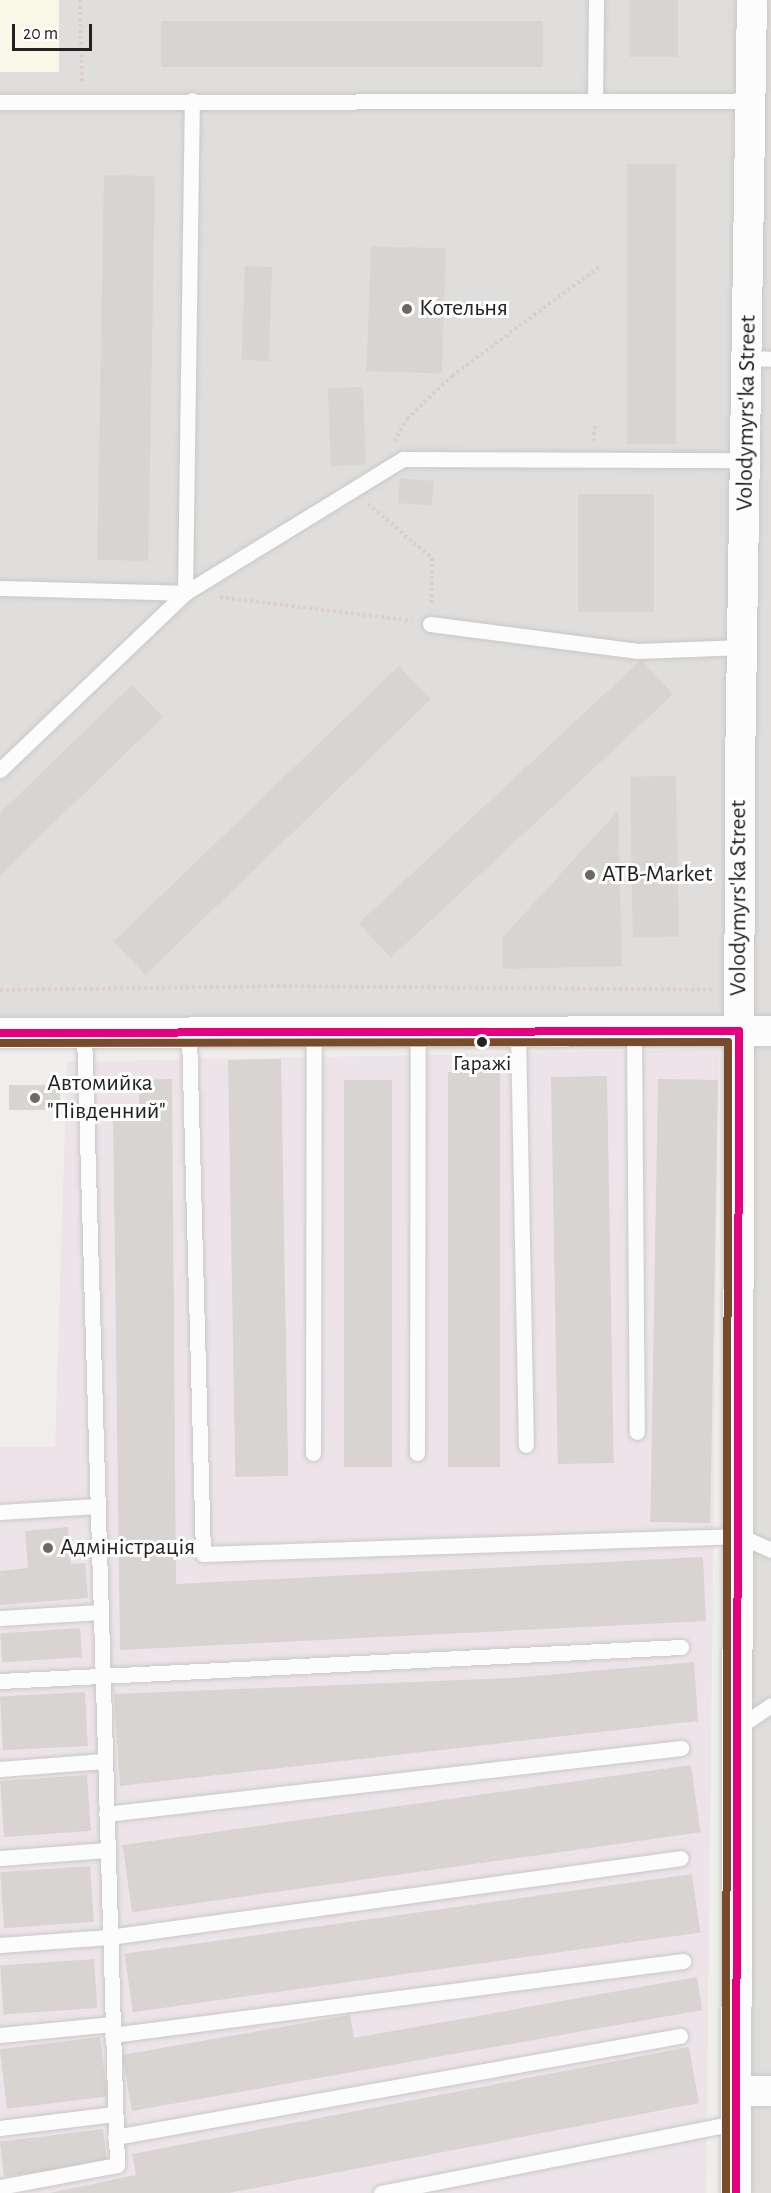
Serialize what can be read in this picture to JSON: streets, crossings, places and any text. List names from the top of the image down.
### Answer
{
  "streets": {
    "street": ["Volodymyrs'ka Street"]
  },
  "places": [
    "Котельня",
    "ATB-Market",
    "Гаражі",
    "Автомийка \"Південний\"",
    "Адміністрація"
  ],
  "scale_bar": "20 m"
}
